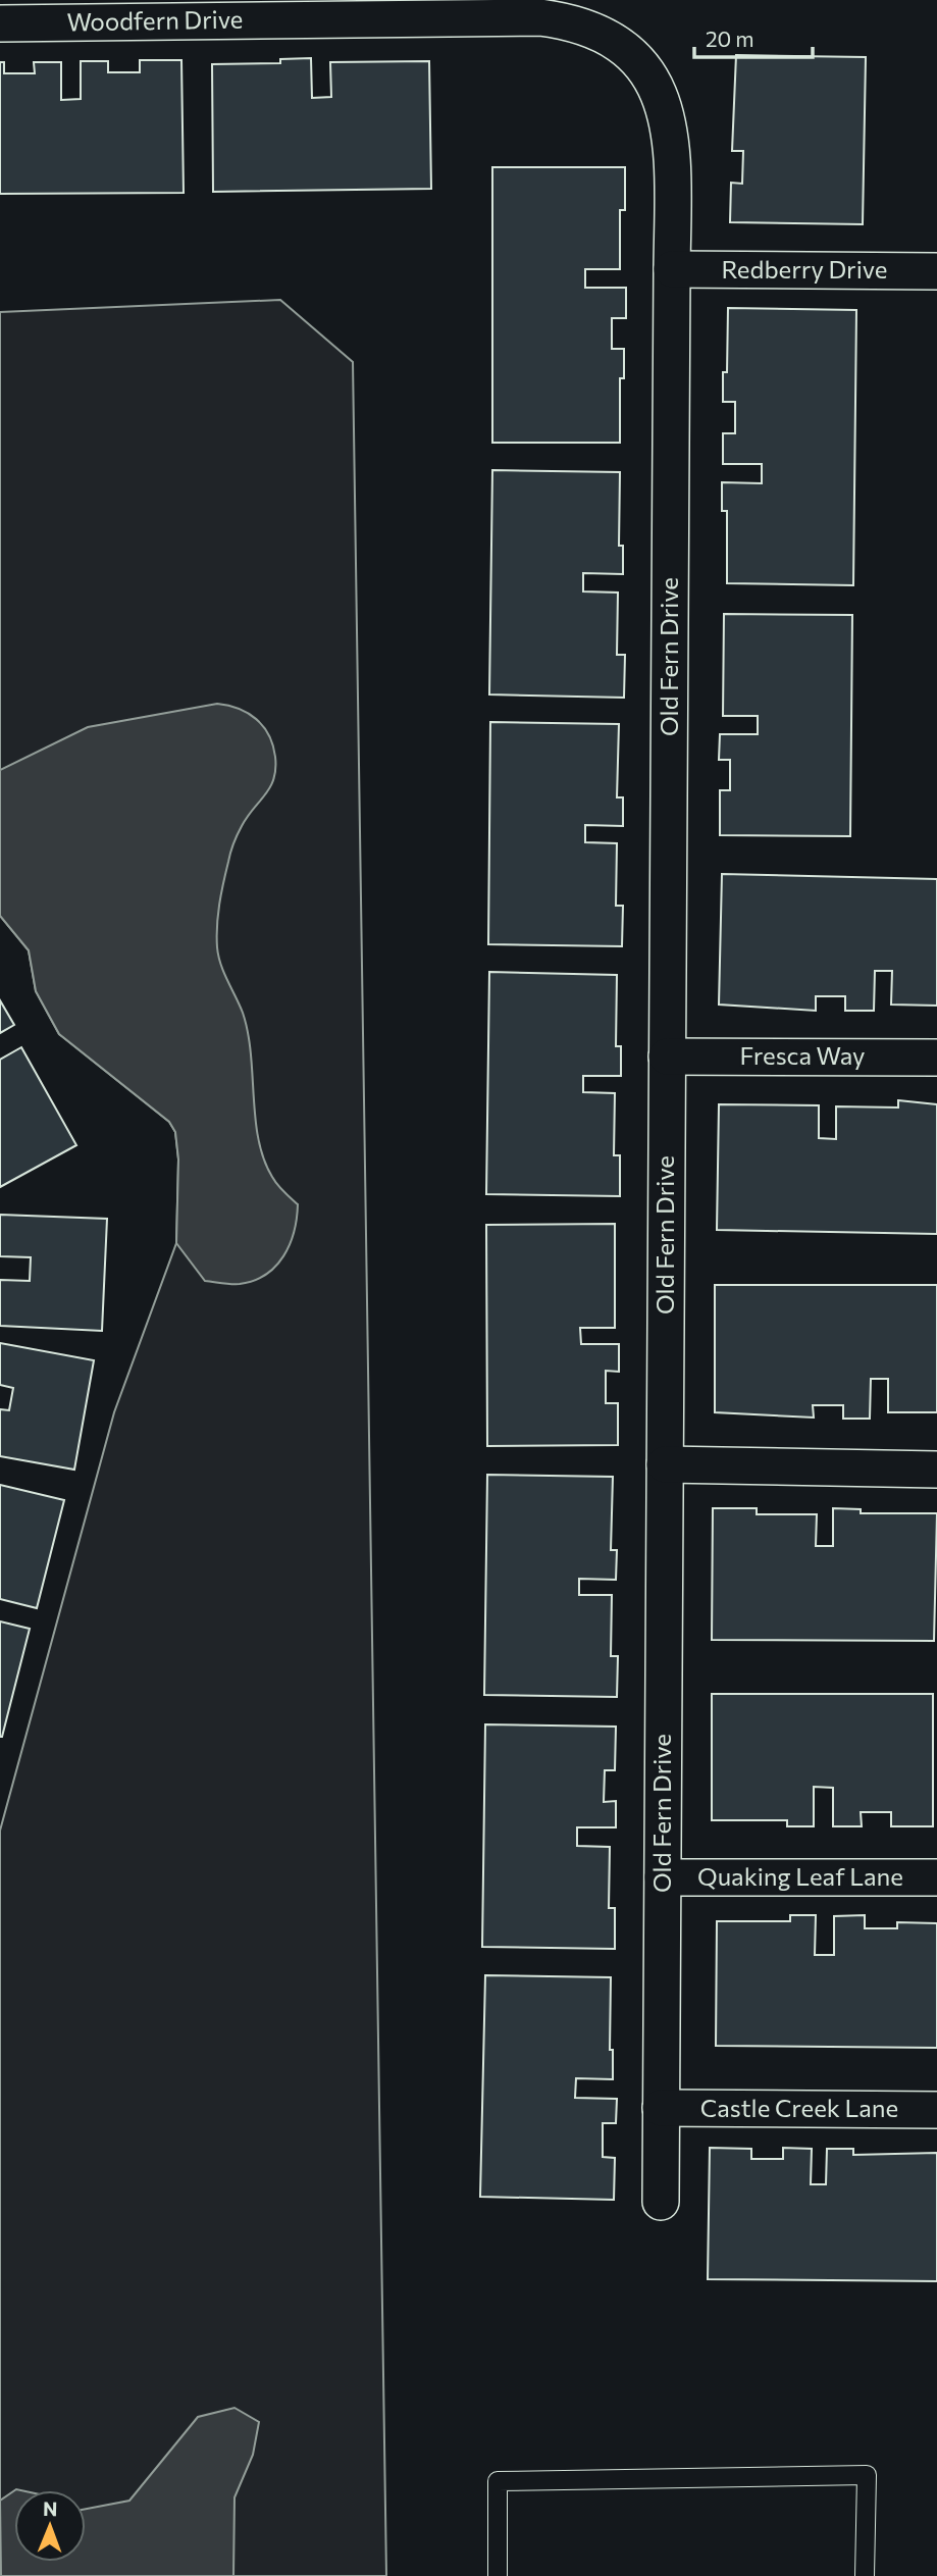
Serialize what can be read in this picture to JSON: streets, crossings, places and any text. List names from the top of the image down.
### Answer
{
  "streets": {
    "street": [
      "Woodfern Drive",
      "Redberry Drive",
      "Old Fern Drive",
      "Fresca Way",
      "Quaking Leaf Lane",
      "Castle Creek Lane"
    ]
  },
  "crossings": [
    ["Woodfern Drive", "Redberry Drive"],
    ["Woodfern Drive", "Old Fern Drive"],
    ["Redberry Drive", "Old Fern Drive"],
    ["Old Fern Drive", "Fresca Way"],
    ["Old Fern Drive", "Quaking Leaf Lane"],
    ["Old Fern Drive", "Castle Creek Lane"]
  ],
  "scale_bar": "20 m",
  "north": "top"
}
